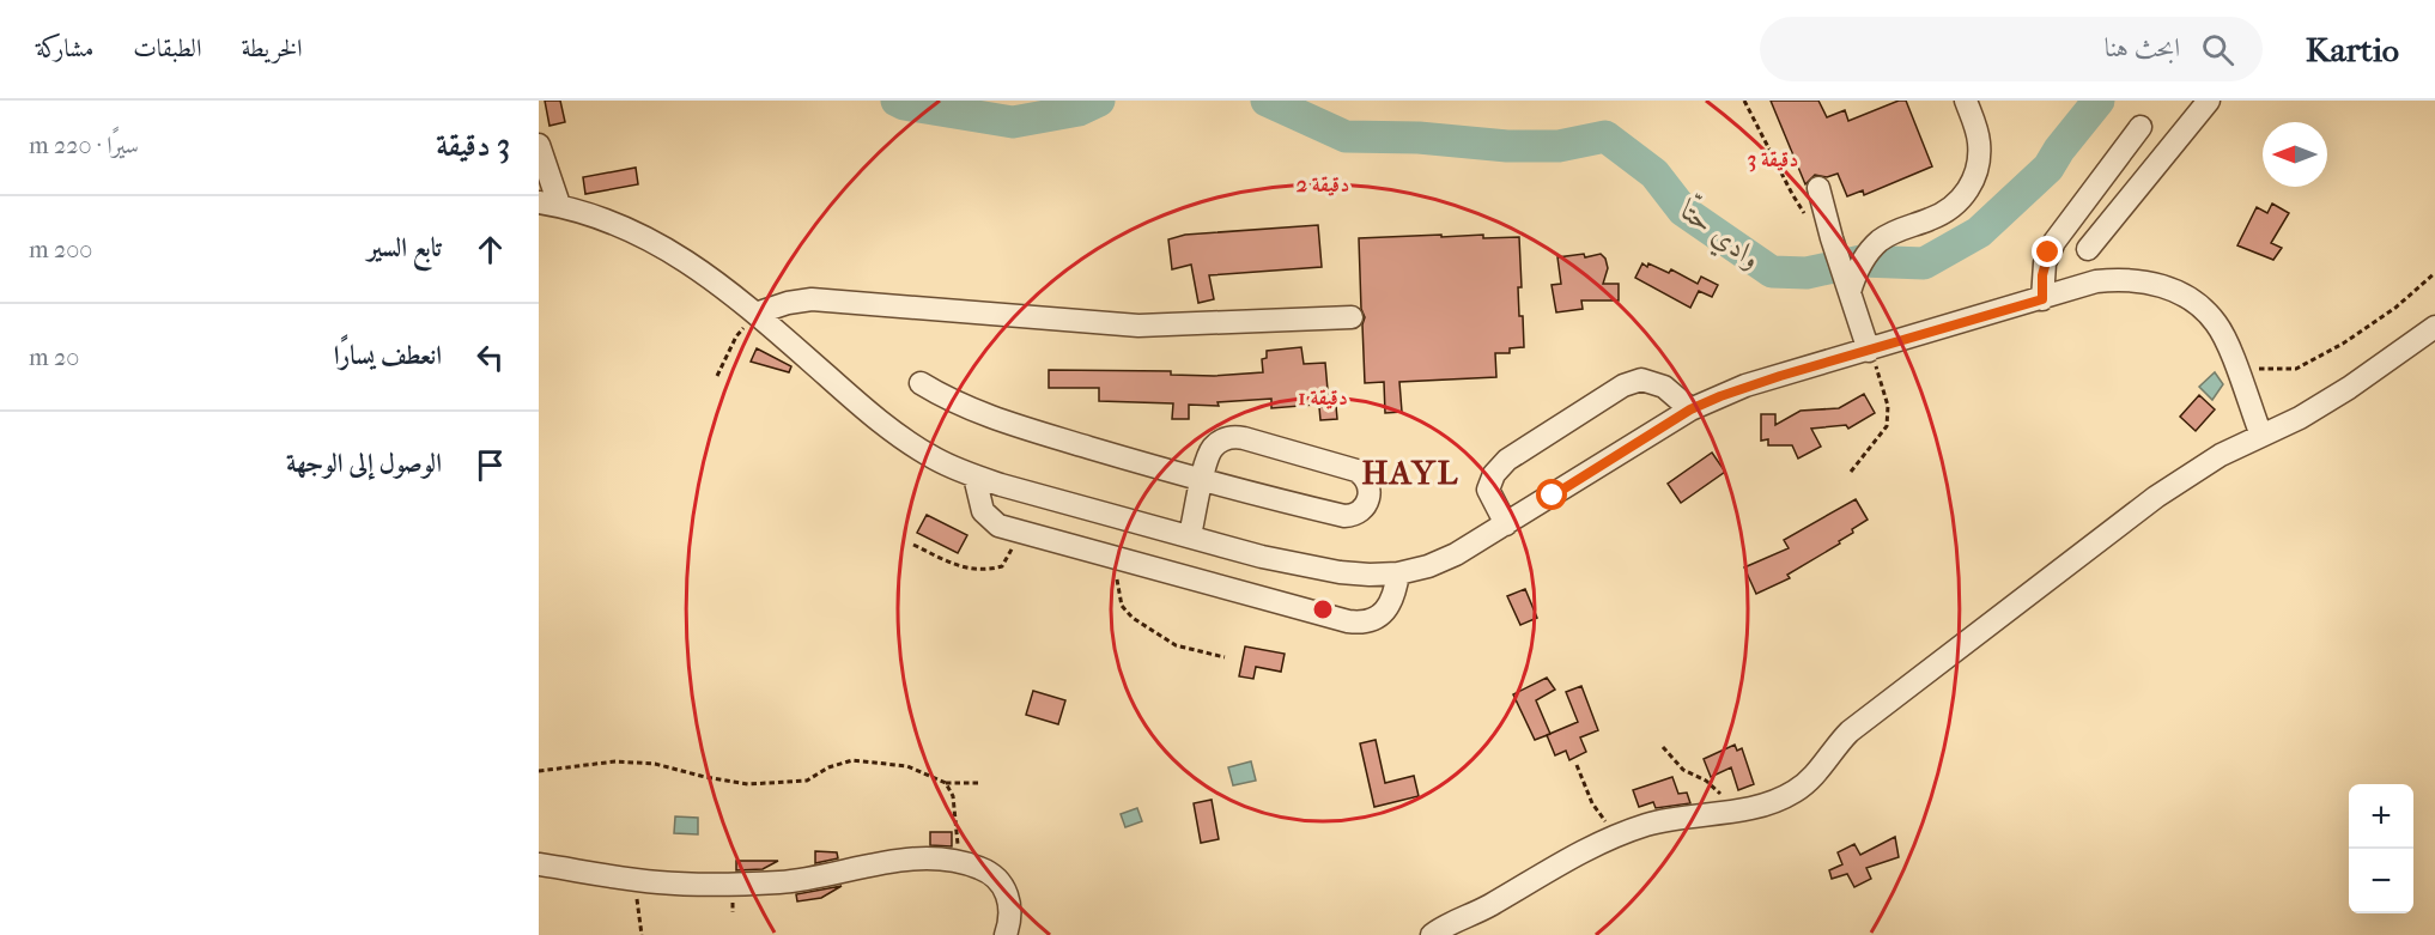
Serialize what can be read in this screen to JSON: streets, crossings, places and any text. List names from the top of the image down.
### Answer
{
  "districts": ["HAYL"],
  "water": ["وادي حتّا"],
  "north": "left",
  "page": {
    "header": "Kartio",
    "search": "ابحث هنا",
    "nav": ["الخريطة", "الطبقات", "مشاركة"],
    "heading": ["3 دقيقة", "سيرًا · 220 m"],
    "list": [
      ["تابع السير", "200 m"],
      ["انعطف يسارًا", "20 m"],
      "الوصول إلى الوجهة"
    ],
    "map_buttons": ["+", "−"]
  },
  "rings": ["3 دقيقة", "2 دقيقة", "1 دقيقة"]
}
